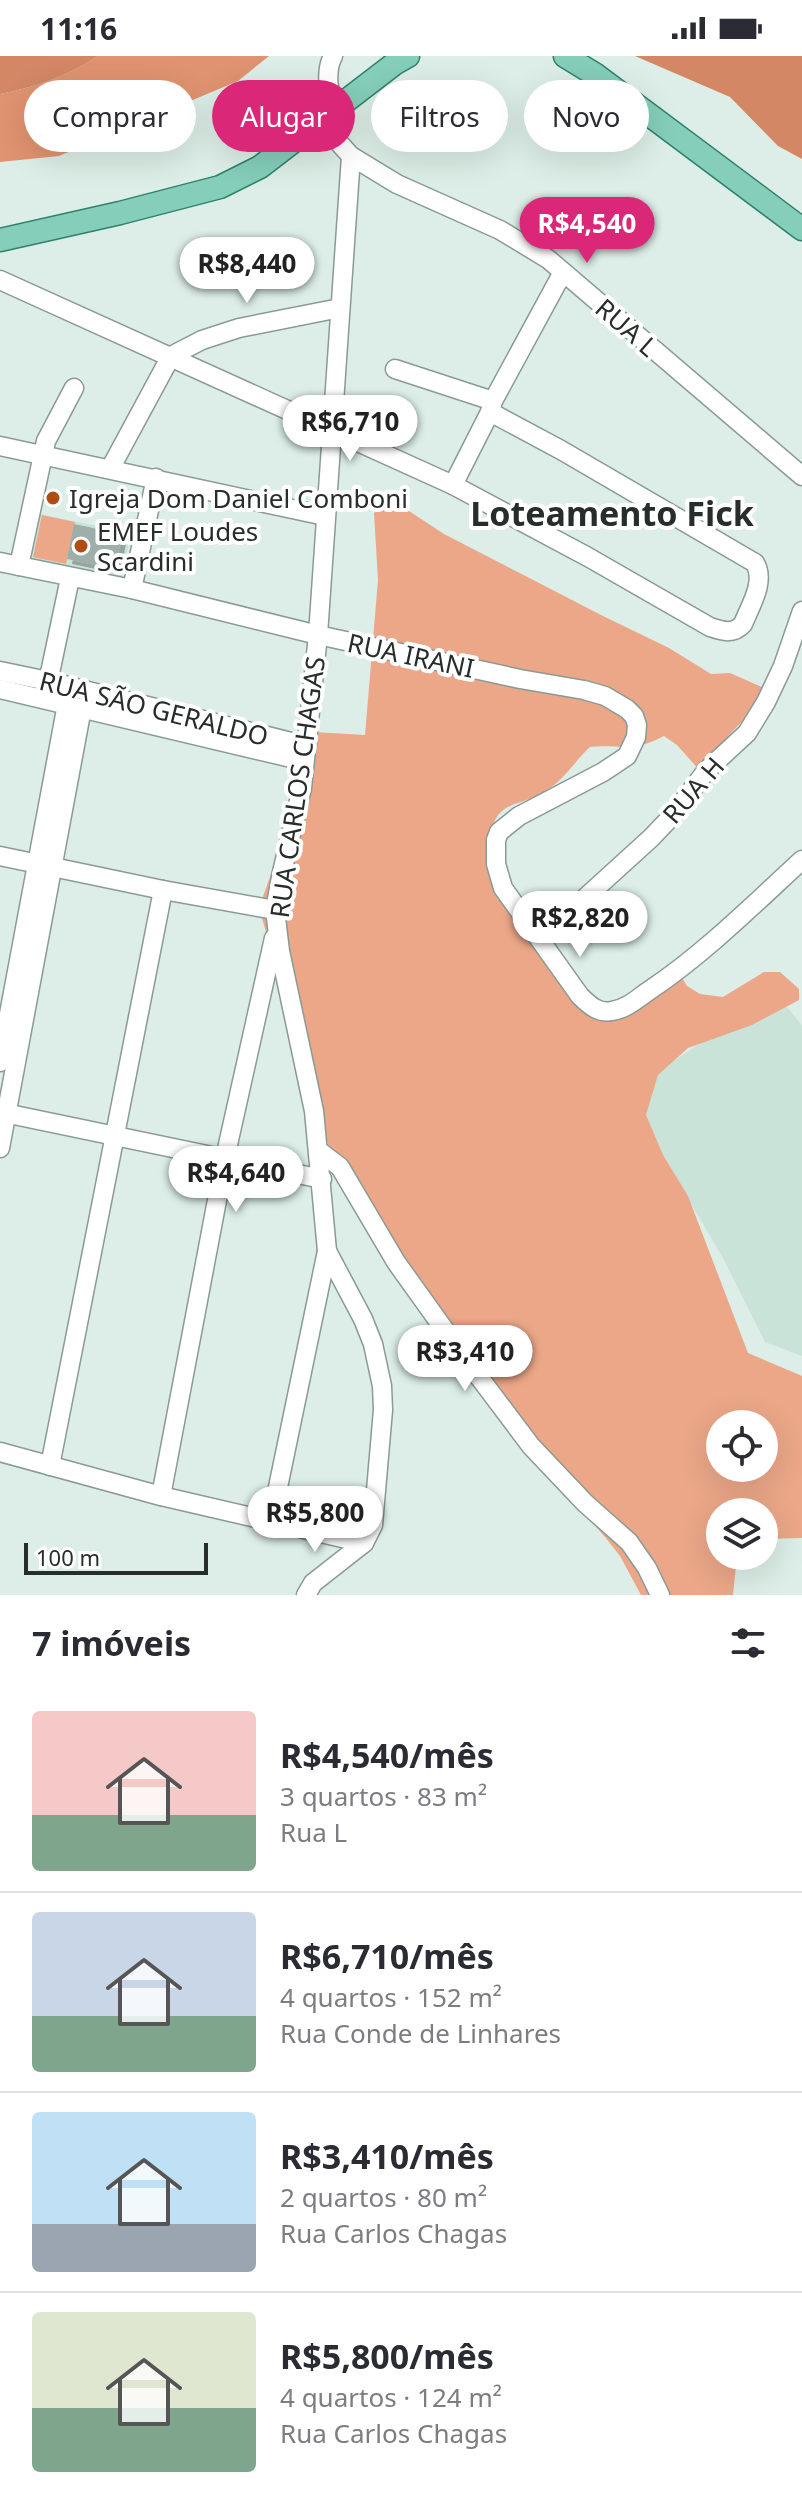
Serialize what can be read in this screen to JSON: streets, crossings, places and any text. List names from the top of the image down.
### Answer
{
  "streets": {
    "street": [
      "RUA L",
      "RUA IRANI",
      "RUA SÃO GERALDO",
      "RUA CARLOS CHAGAS",
      "RUA H"
    ]
  },
  "crossings": [
    ["RUA L", "RUA CARLOS CHAGAS"],
    ["RUA IRANI", "RUA CARLOS CHAGAS"],
    ["RUA IRANI", "RUA H"],
    ["RUA SÃO GERALDO", "RUA CARLOS CHAGAS"]
  ],
  "districts": ["Loteamento Fick"],
  "places": ["Igreja Dom Daniel Comboni", "EMEF Loudes Scardini"],
  "scale_bar": "100 m",
  "page": {
    "status": "11:16",
    "chip": [
      "Comprar",
      "Alugar",
      "Filtros",
      "Novo"
    ],
    "price": [
      "R$4,540",
      "R$8,440",
      "R$6,710",
      "R$2,820",
      "R$4,640",
      "R$3,410",
      "R$5,800"
    ],
    "scale": "100 m",
    "heading": "7 imóveis",
    "list": [
      {
        "name": "R$4,540/mês",
        "note": "3 quartos · 83 m² · Rua L"
      },
      {
        "name": "R$6,710/mês",
        "note": "4 quartos · 152 m² · Rua Conde de Linhares"
      },
      {
        "name": "R$3,410/mês",
        "note": "2 quartos · 80 m² · Rua Carlos Chagas"
      },
      {
        "name": "R$5,800/mês",
        "note": "4 quartos · 124 m² · Rua Carlos Chagas"
      }
    ]
  }
}
